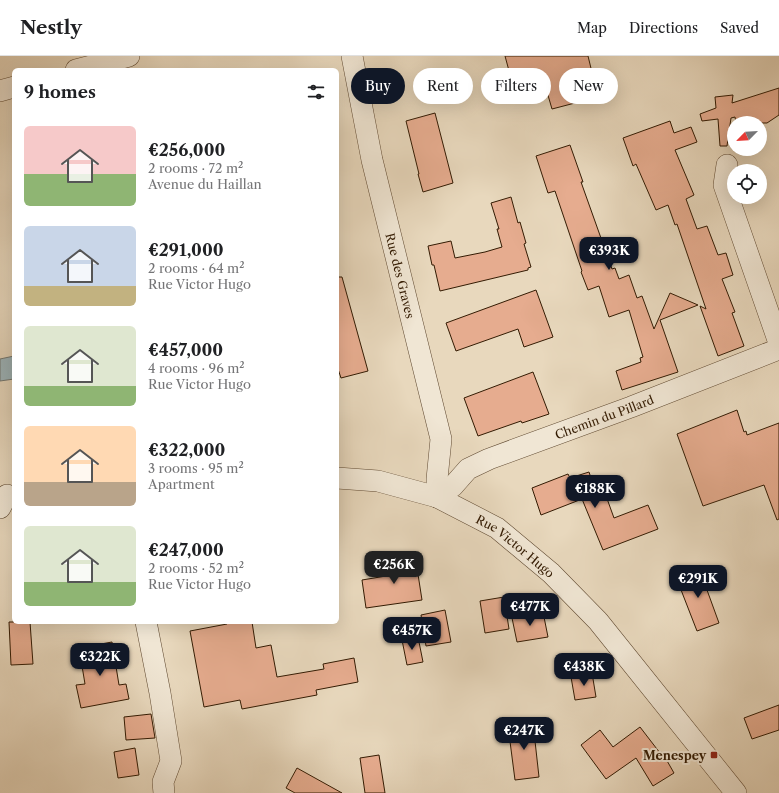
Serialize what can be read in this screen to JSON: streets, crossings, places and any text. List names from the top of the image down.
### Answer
{
  "streets": {
    "street": ["Rue des Graves", "Chemin du Pillard", "Rue Victor Hugo"]
  },
  "crossings": [
    ["Rue des Graves", "Chemin du Pillard"],
    ["Rue des Graves", "Rue Victor Hugo"],
    ["Chemin du Pillard", "Rue Victor Hugo"]
  ],
  "places": {
    "transit": ["Menespey"]
  },
  "north": "bottom left",
  "page": {
    "header": "Nestly",
    "nav": ["Map", "Directions", "Saved"],
    "chip": [
      "Buy",
      "Rent",
      "Filters",
      "New"
    ],
    "heading": "9 homes",
    "list": [
      {
        "name": "€256,000",
        "note": "2 rooms · 72 m² · Avenue du Haillan"
      },
      {
        "name": "€291,000",
        "note": "2 rooms · 64 m² · Rue Victor Hugo"
      },
      {
        "name": "€457,000",
        "note": "4 rooms · 96 m² · Rue Victor Hugo"
      },
      {
        "name": "€322,000",
        "note": "3 rooms · 95 m² · Apartment"
      },
      {
        "name": "€247,000",
        "note": "2 rooms · 52 m² · Rue Victor Hugo"
      }
    ],
    "price": [
      "€393K",
      "€188K",
      "€256K",
      "€291K",
      "€477K",
      "€457K",
      "€322K",
      "€438K",
      "€247K"
    ]
  }
}
